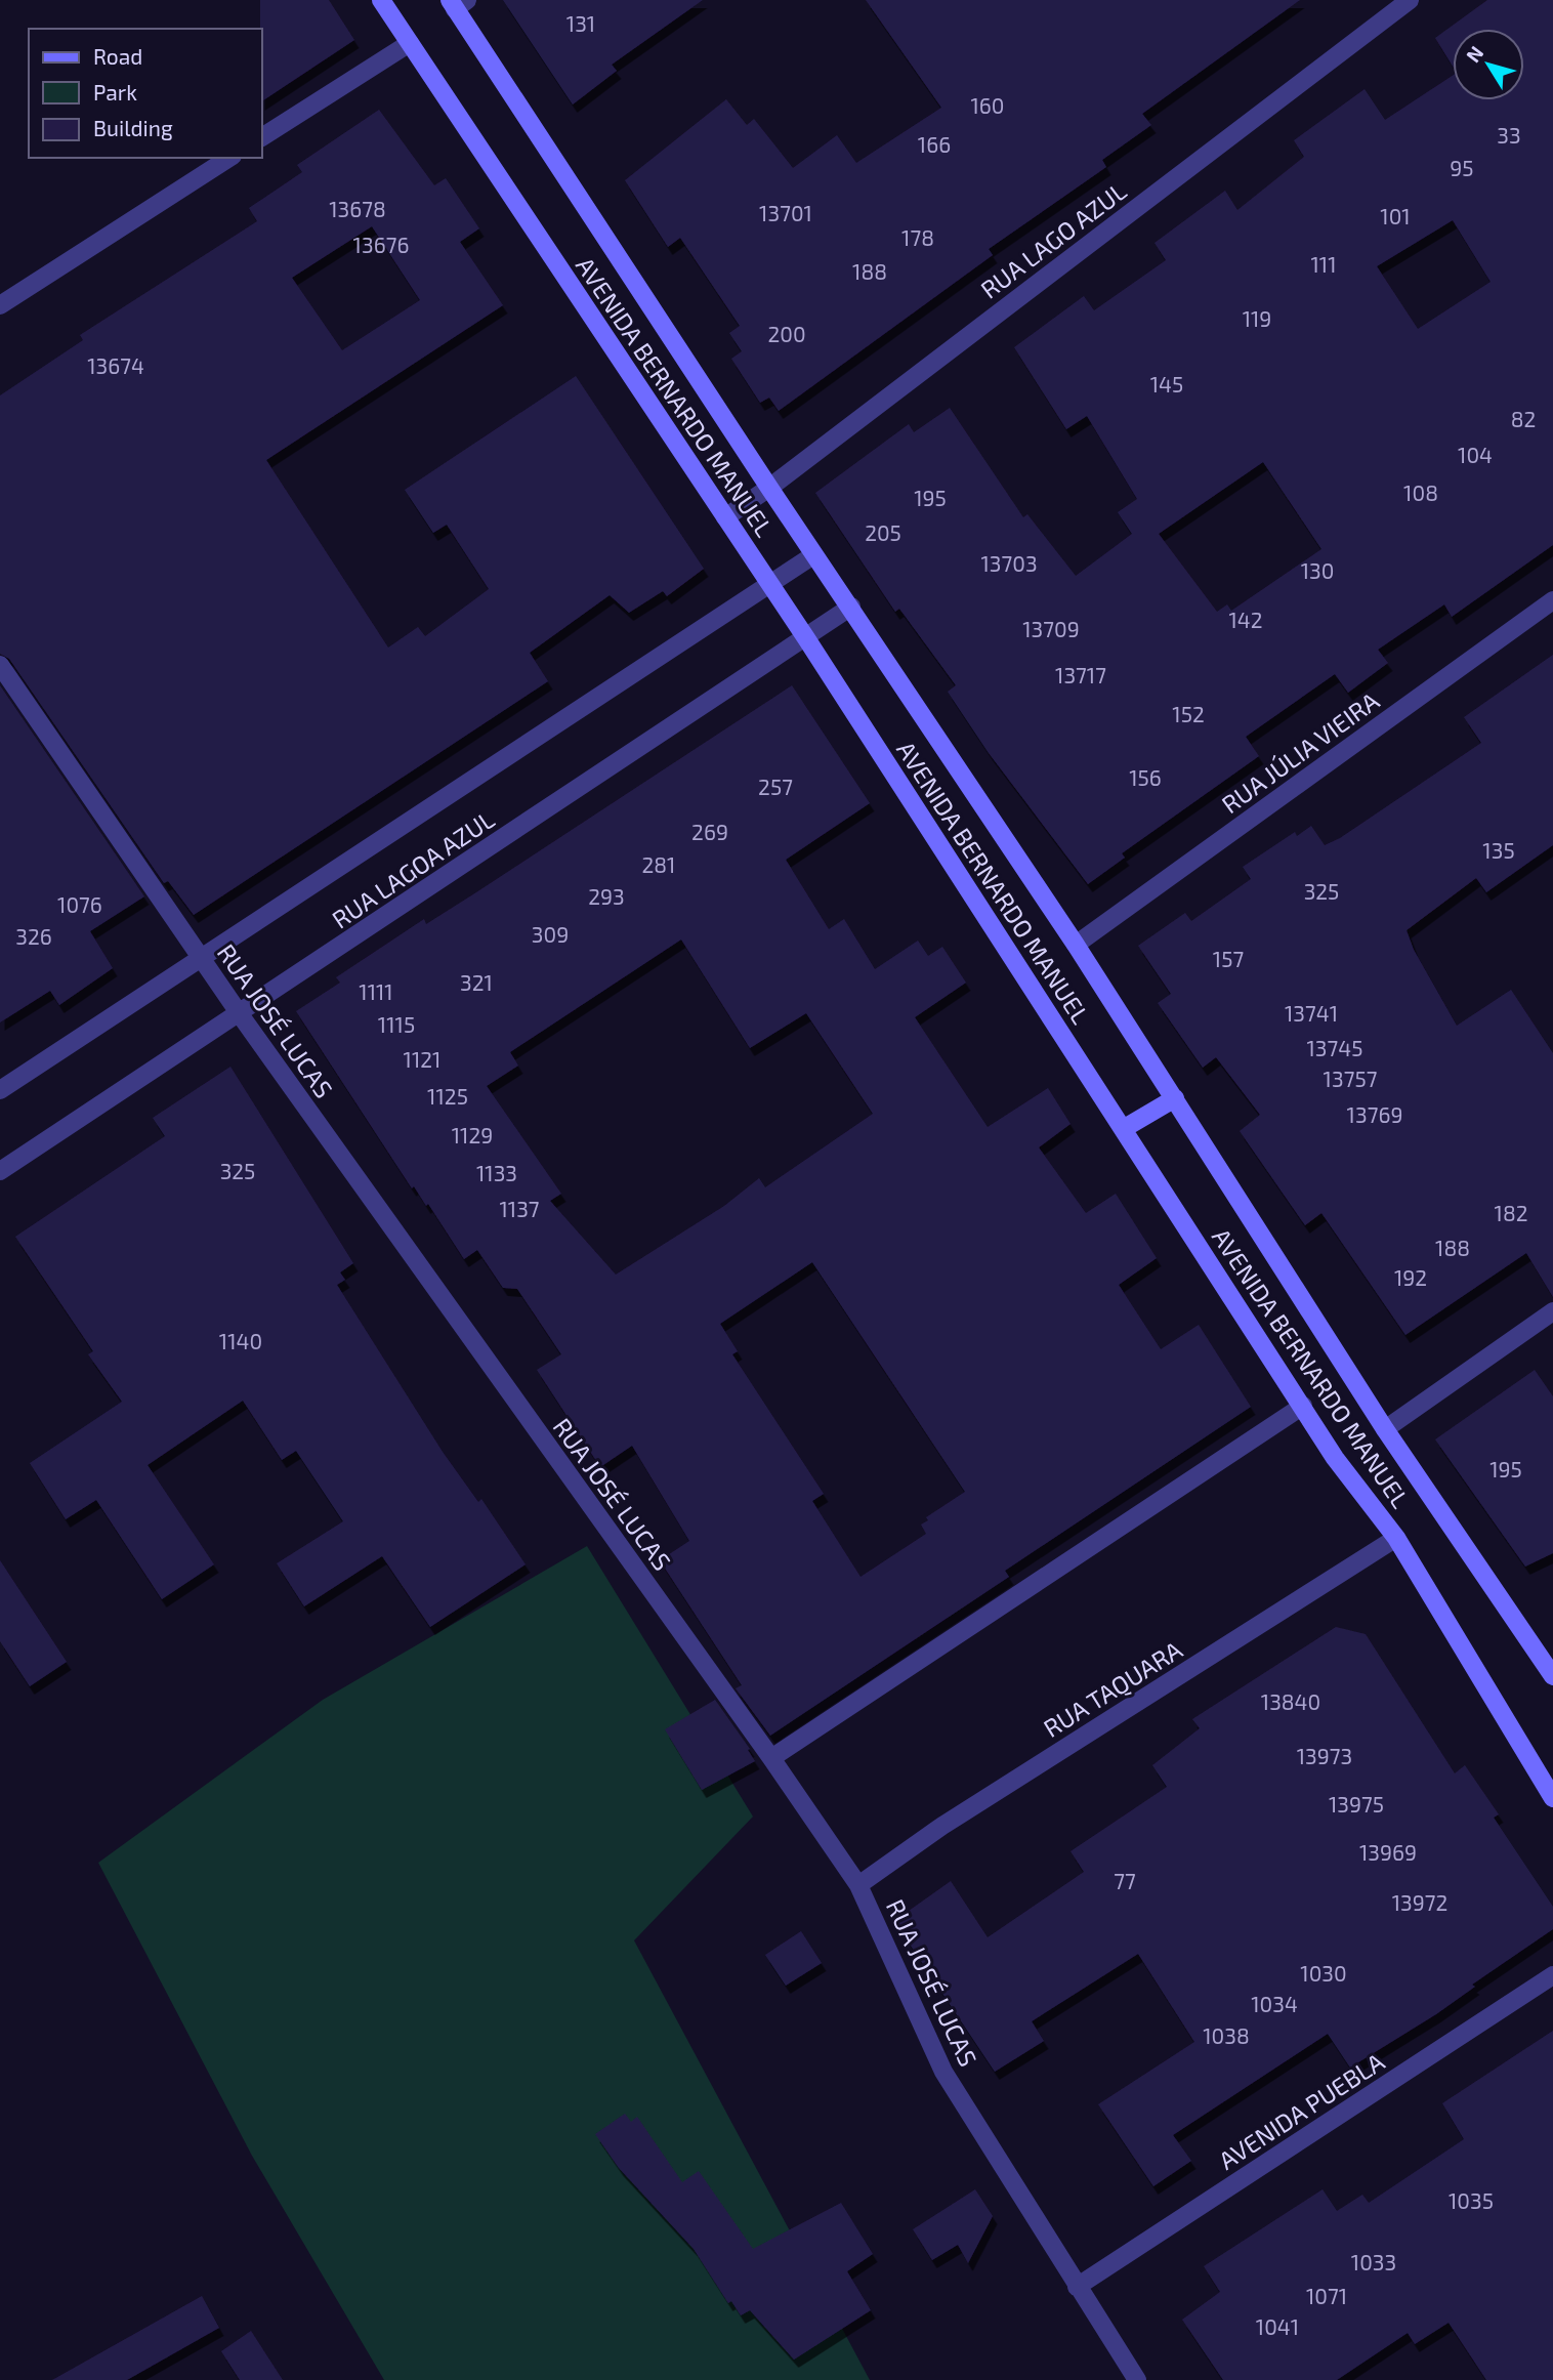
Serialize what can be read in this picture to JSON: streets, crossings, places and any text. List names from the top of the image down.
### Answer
{
  "streets": {
    "street": [
      "RUA LAGO AZUL",
      "AVENIDA BERNARDO MANUEL",
      "RUA JÚLIA VIEIRA",
      "RUA LAGOA AZUL",
      "RUA JOSÉ LUCAS",
      "RUA TAQUARA",
      "AVENIDA PUEBLA"
    ]
  },
  "crossings": [
    ["RUA LAGO AZUL", "AVENIDA BERNARDO MANUEL"],
    ["AVENIDA BERNARDO MANUEL", "RUA JÚLIA VIEIRA"],
    ["AVENIDA BERNARDO MANUEL", "RUA LAGOA AZUL"],
    ["AVENIDA BERNARDO MANUEL", "RUA TAQUARA"],
    ["RUA LAGOA AZUL", "RUA JOSÉ LUCAS"],
    ["RUA JOSÉ LUCAS", "RUA TAQUARA"],
    ["RUA JOSÉ LUCAS", "AVENIDA PUEBLA"]
  ],
  "house_numbers": [
    "131",
    "160",
    "33",
    "166",
    "95",
    "13678",
    "13701",
    "101",
    "178",
    "13676",
    "111",
    "188",
    "119",
    "200",
    "13674",
    "145",
    "82",
    "104",
    "108",
    "195",
    "205",
    "13703",
    "130",
    "142",
    "13709",
    "13717",
    "152",
    "156",
    "257",
    "269",
    "135",
    "281",
    "325",
    "293",
    "1076",
    "309",
    "326",
    "157",
    "321",
    "1111",
    "13741",
    "1115",
    "13745",
    "1121",
    "13757",
    "1125",
    "13769",
    "1129",
    "325",
    "1133",
    "1137",
    "182",
    "188",
    "192",
    "1140",
    "195",
    "13840",
    "13973",
    "13975",
    "13969",
    "77",
    "13972",
    "1030",
    "1034",
    "1038",
    "1035",
    "1033",
    "1071",
    "1041"
  ],
  "legend": ["Road", "Park", "Building"],
  "north": "top left"
}
